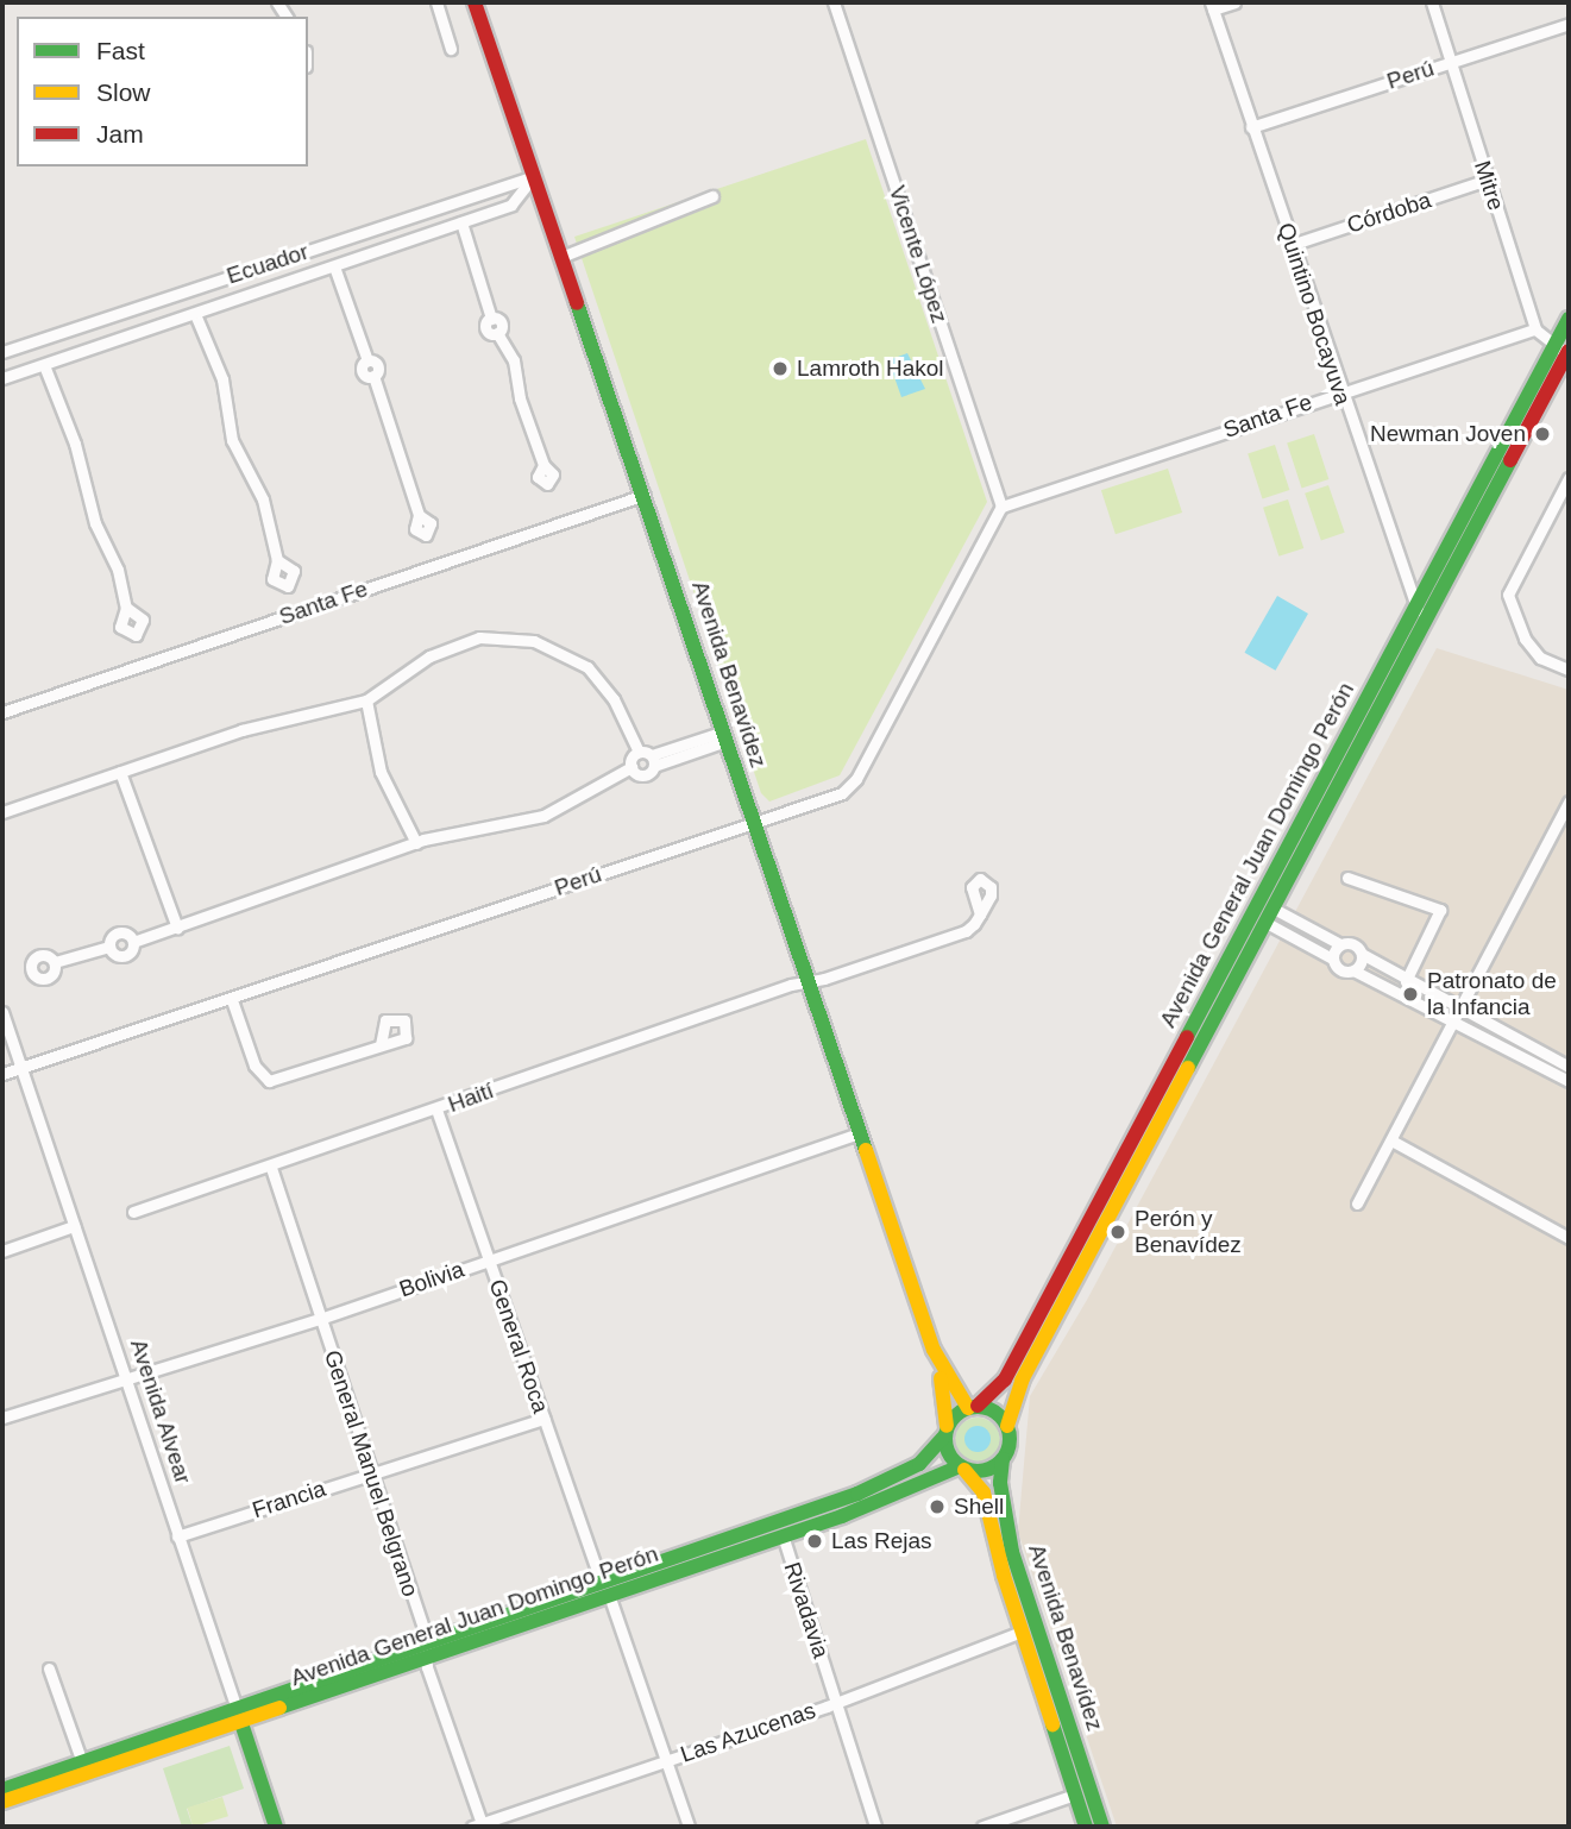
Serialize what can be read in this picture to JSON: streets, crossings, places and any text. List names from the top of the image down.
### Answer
{
  "streets": {
    "main road": ["Avenida Benavídez", "Avenida General Juan Domingo Perón", "Avenida Alvear"],
    "street": [
      "Perú",
      "Mitre",
      "Córdoba",
      "Vicente López",
      "Ecuador",
      "Quintino Bocayuva",
      "Santa Fe",
      "Haití",
      "Bolivia",
      "General Roca",
      "General Manuel Belgrano",
      "Francia",
      "Rivadavia",
      "Las Azucenas"
    ]
  },
  "crossings": [
    ["Perú", "Mitre"],
    ["Perú", "Vicente López"],
    ["Perú", "Quintino Bocayuva"],
    ["Perú", "Santa Fe"],
    ["Perú", "Avenida Benavídez"],
    ["Perú", "Avenida Alvear"],
    ["Mitre", "Córdoba"],
    ["Mitre", "Santa Fe"],
    ["Córdoba", "Quintino Bocayuva"],
    ["Vicente López", "Santa Fe"],
    ["Ecuador", "Avenida Benavídez"],
    ["Quintino Bocayuva", "Santa Fe"],
    ["Quintino Bocayuva", "Avenida General Juan Domingo Perón"],
    ["Santa Fe", "Avenida Benavídez"],
    ["Avenida Benavídez", "Avenida General Juan Domingo Perón"],
    ["Avenida Benavídez", "Haití"],
    ["Avenida Benavídez", "Bolivia"],
    ["Avenida Benavídez", "Las Azucenas"],
    ["Avenida General Juan Domingo Perón", "General Roca"],
    ["Avenida General Juan Domingo Perón", "Avenida Alvear"],
    ["Avenida General Juan Domingo Perón", "General Manuel Belgrano"],
    ["Avenida General Juan Domingo Perón", "Rivadavia"],
    ["Haití", "General Roca"],
    ["Haití", "General Manuel Belgrano"],
    ["Bolivia", "General Roca"],
    ["Bolivia", "Avenida Alvear"],
    ["Bolivia", "General Manuel Belgrano"],
    ["General Roca", "Francia"],
    ["General Roca", "Las Azucenas"],
    ["Avenida Alvear", "Francia"],
    ["General Manuel Belgrano", "Francia"],
    ["General Manuel Belgrano", "Las Azucenas"],
    ["Rivadavia", "Las Azucenas"]
  ],
  "places": [
    "Lamroth Hakol",
    "Newman Joven",
    "Patronato de la Infancia",
    "Perón y Benavídez",
    "Shell",
    "Las Rejas"
  ],
  "legend": ["Fast", "Slow", "Jam"]
}
